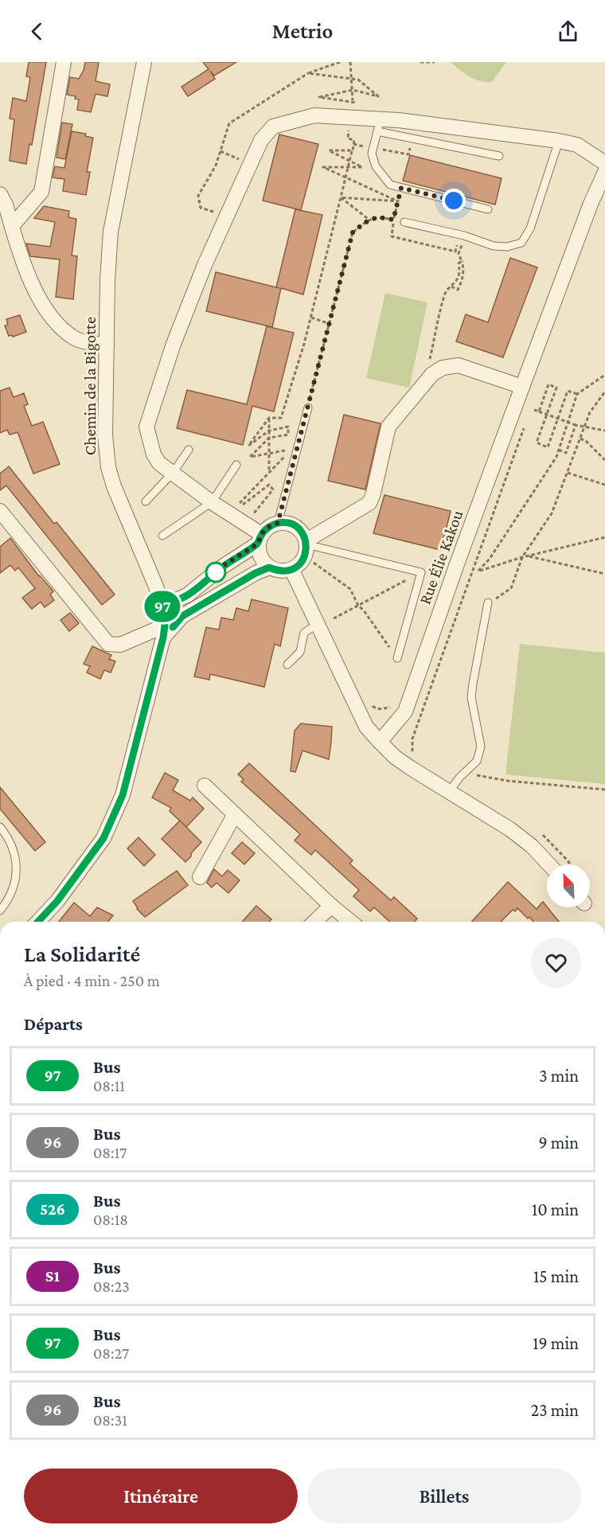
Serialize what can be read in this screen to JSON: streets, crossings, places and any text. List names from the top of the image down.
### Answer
{
  "streets": {
    "street": ["Chemin de la Bigotte", "Rue Élie Kakou"]
  },
  "lines": ["bus line 97"],
  "north": "top left",
  "page": {
    "header": "Metrio",
    "on_map": "97",
    "heading": [
      ["La Solidarité", "À pied · 4 min · 250 m"],
      "Départs"
    ],
    "list": [
      {
        "mark": "97",
        "name": "Bus",
        "note": "08:11",
        "value": "3 min"
      },
      {
        "mark": "96",
        "name": "Bus",
        "note": "08:17",
        "value": "9 min"
      },
      {
        "mark": "526",
        "name": "Bus",
        "note": "08:18",
        "value": "10 min"
      },
      {
        "mark": "S1",
        "name": "Bus",
        "note": "08:23",
        "value": "15 min"
      },
      {
        "mark": "97",
        "name": "Bus",
        "note": "08:27",
        "value": "19 min"
      },
      {
        "mark": "96",
        "name": "Bus",
        "note": "08:31",
        "value": "23 min"
      }
    ],
    "buttons": ["Itinéraire", "Billets"]
  }
}
